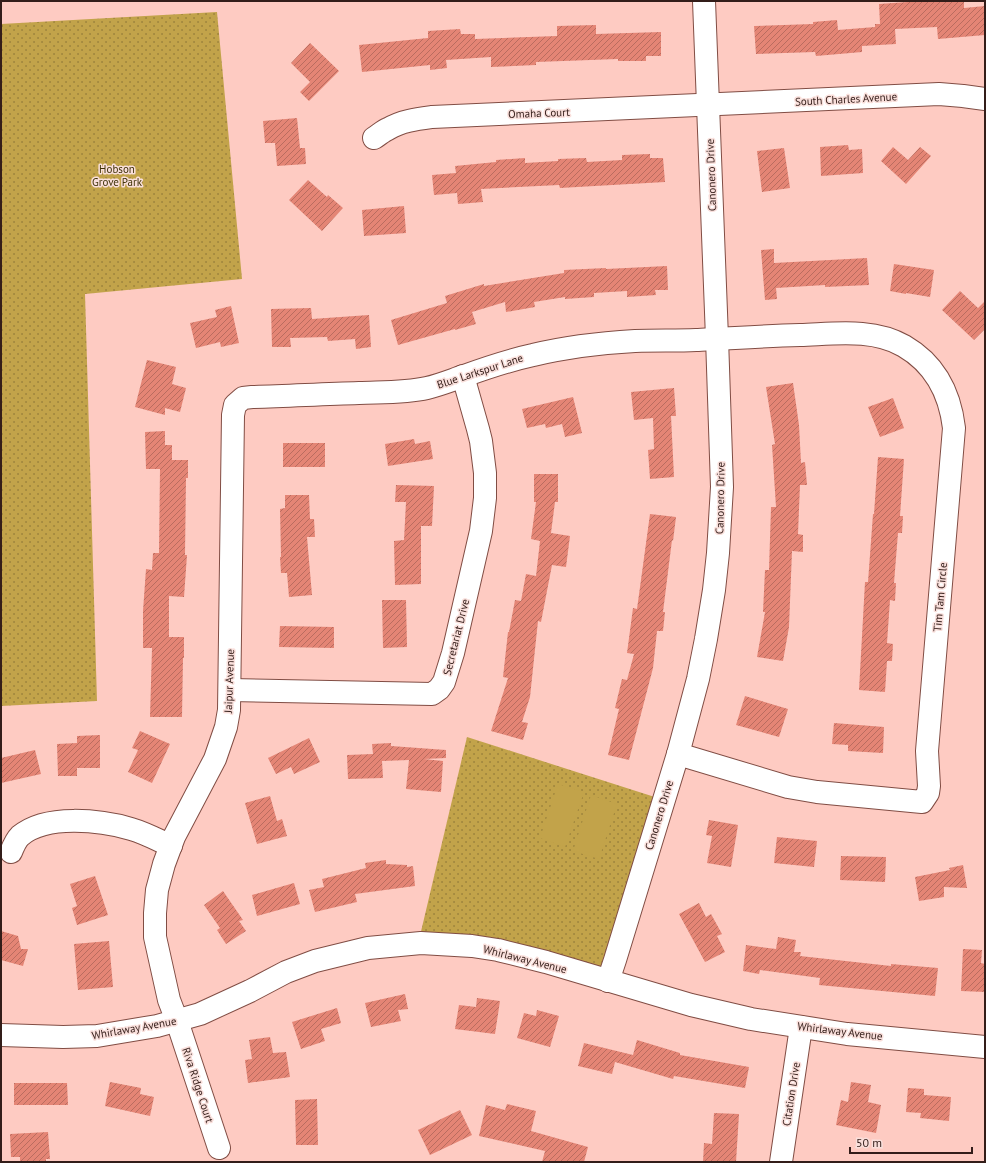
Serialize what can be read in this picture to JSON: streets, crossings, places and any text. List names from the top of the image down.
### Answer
{
  "streets": {
    "street": [
      "South Charles Avenue",
      "Omaha Court",
      "Canonero Drive",
      "Blue Larkspur Lane",
      "Tim Tam Circle",
      "Secretariat Drive",
      "Jaipur Avenue",
      "Whirlaway Avenue",
      "Riva Ridge Court",
      "Citation Drive"
    ]
  },
  "crossings": [
    ["South Charles Avenue", "Omaha Court"],
    ["South Charles Avenue", "Canonero Drive"],
    ["Omaha Court", "Canonero Drive"],
    ["Canonero Drive", "Blue Larkspur Lane"],
    ["Canonero Drive", "Tim Tam Circle"],
    ["Canonero Drive", "Whirlaway Avenue"],
    ["Blue Larkspur Lane", "Tim Tam Circle"],
    ["Blue Larkspur Lane", "Secretariat Drive"],
    ["Blue Larkspur Lane", "Jaipur Avenue"],
    ["Secretariat Drive", "Jaipur Avenue"],
    ["Jaipur Avenue", "Whirlaway Avenue"],
    ["Jaipur Avenue", "Riva Ridge Court"],
    ["Whirlaway Avenue", "Riva Ridge Court"],
    ["Whirlaway Avenue", "Citation Drive"]
  ],
  "parks": ["Hobson Grove Park"],
  "scale_bar": "50 m"
}
